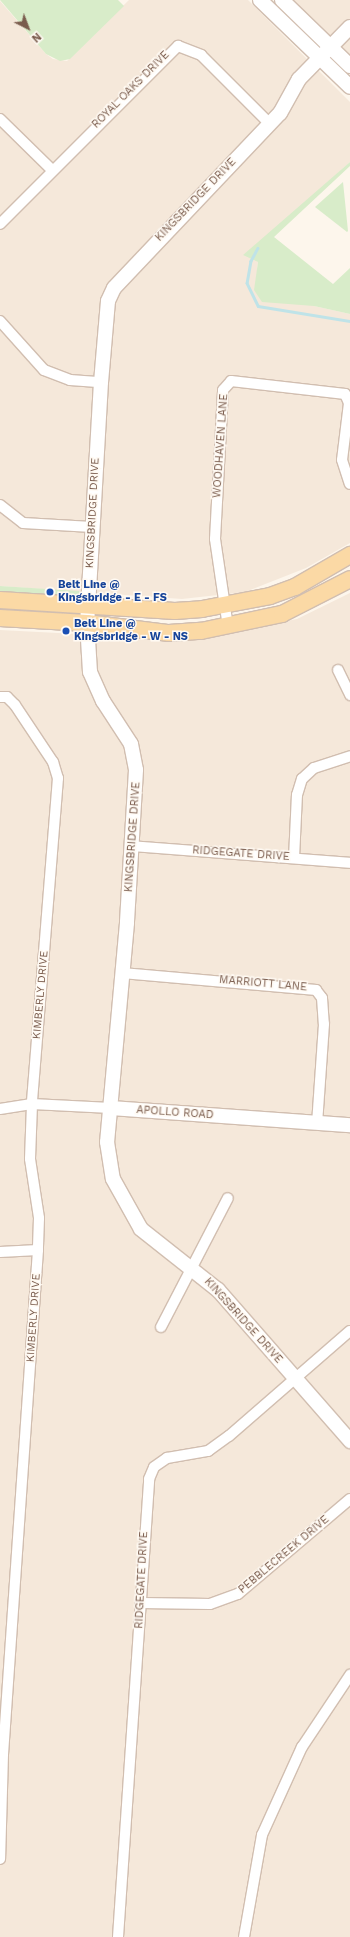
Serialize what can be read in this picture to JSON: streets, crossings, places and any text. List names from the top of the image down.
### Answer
{
  "streets": {
    "street": [
      "ROYAL OAKS DRIVE",
      "KINGSBRIDGE DRIVE",
      "WOODHAVEN LANE",
      "RIDGEGATE DRIVE",
      "MARRIOTT LANE",
      "KIMBERLY DRIVE",
      "APOLLO ROAD",
      "PEBBLECREEK DRIVE"
    ]
  },
  "crossings": [
    ["ROYAL OAKS DRIVE", "KINGSBRIDGE DRIVE"],
    ["KINGSBRIDGE DRIVE", "RIDGEGATE DRIVE"],
    ["KINGSBRIDGE DRIVE", "MARRIOTT LANE"],
    ["KINGSBRIDGE DRIVE", "APOLLO ROAD"],
    ["RIDGEGATE DRIVE", "PEBBLECREEK DRIVE"],
    ["MARRIOTT LANE", "APOLLO ROAD"],
    ["KIMBERLY DRIVE", "APOLLO ROAD"]
  ],
  "places": ["Belt Line @ Kingsbridge - E - FS", "Belt Line @ Kingsbridge - W - NS"],
  "north": "bottom right"
}
